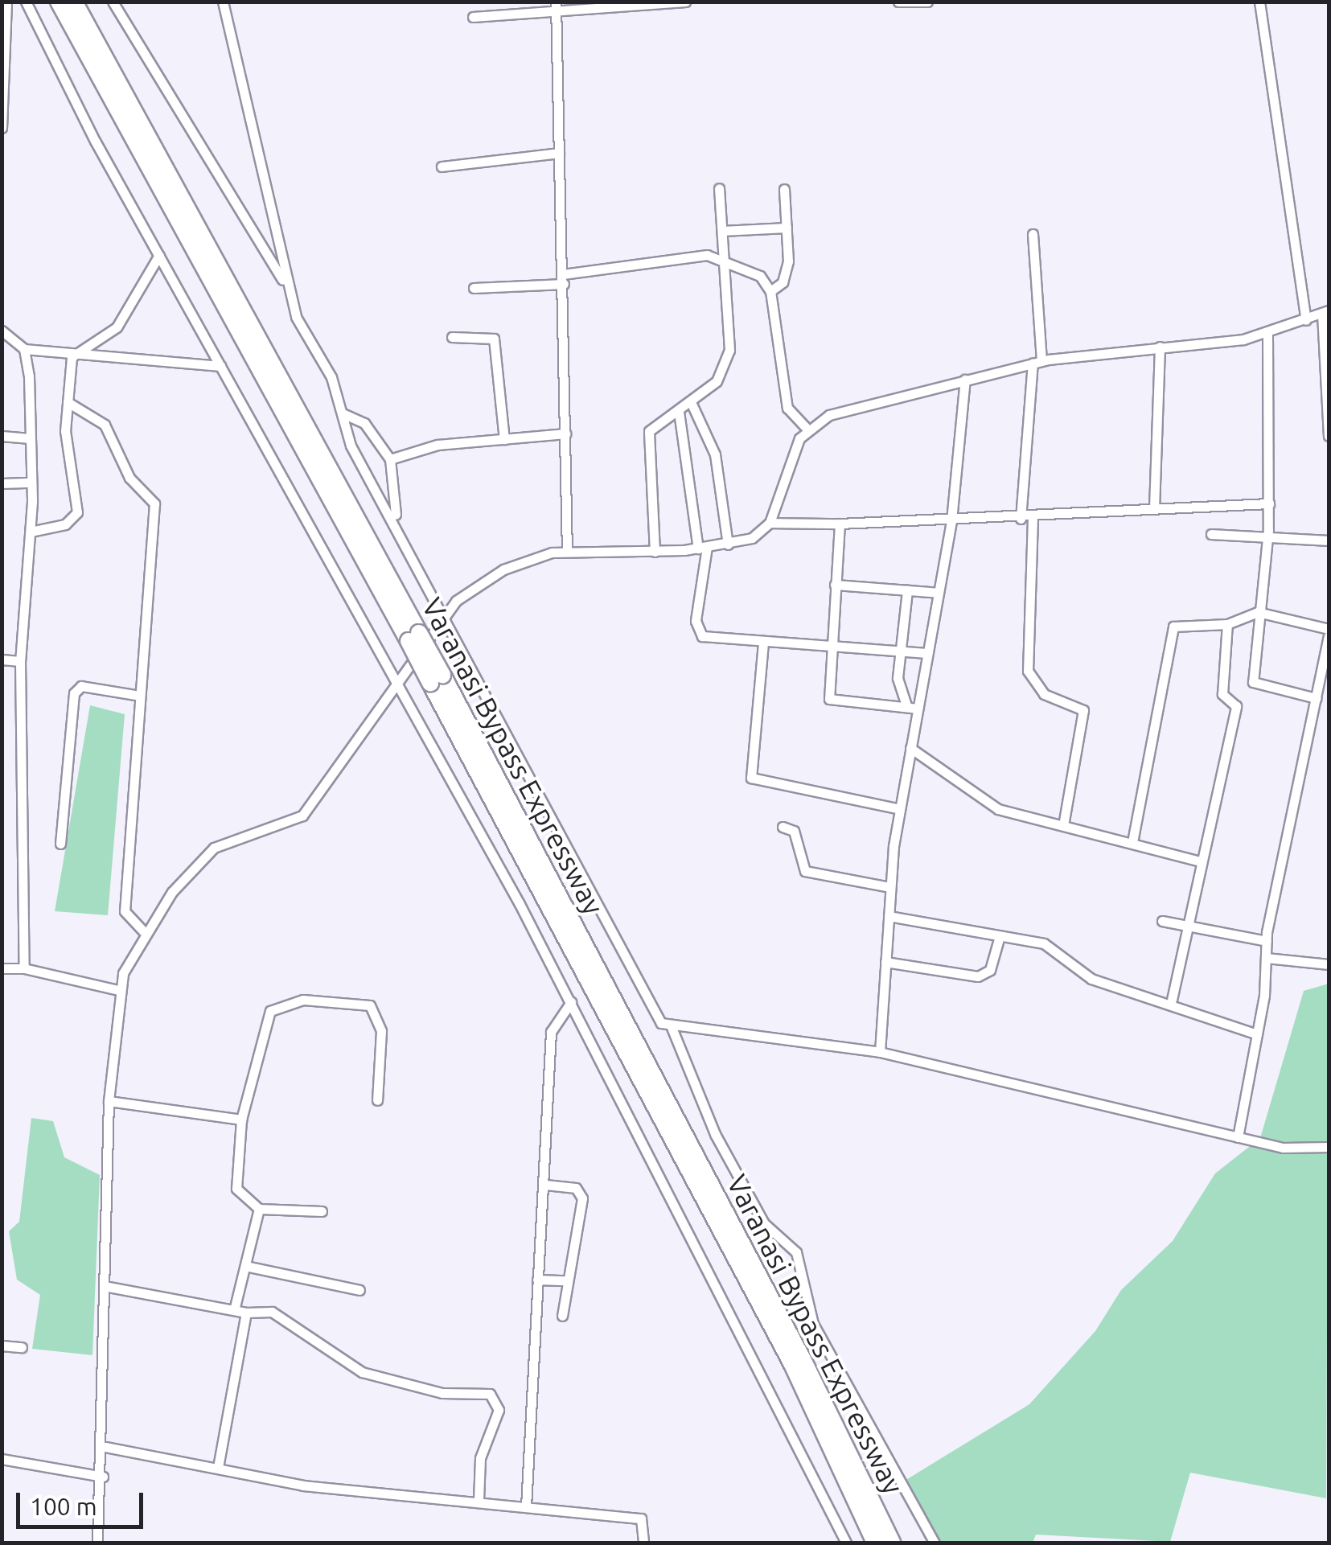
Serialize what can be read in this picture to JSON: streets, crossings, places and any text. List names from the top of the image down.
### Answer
{
  "streets": {
    "highway": ["Varanasi Bypass Expressway"]
  },
  "scale_bar": "100 m"
}
